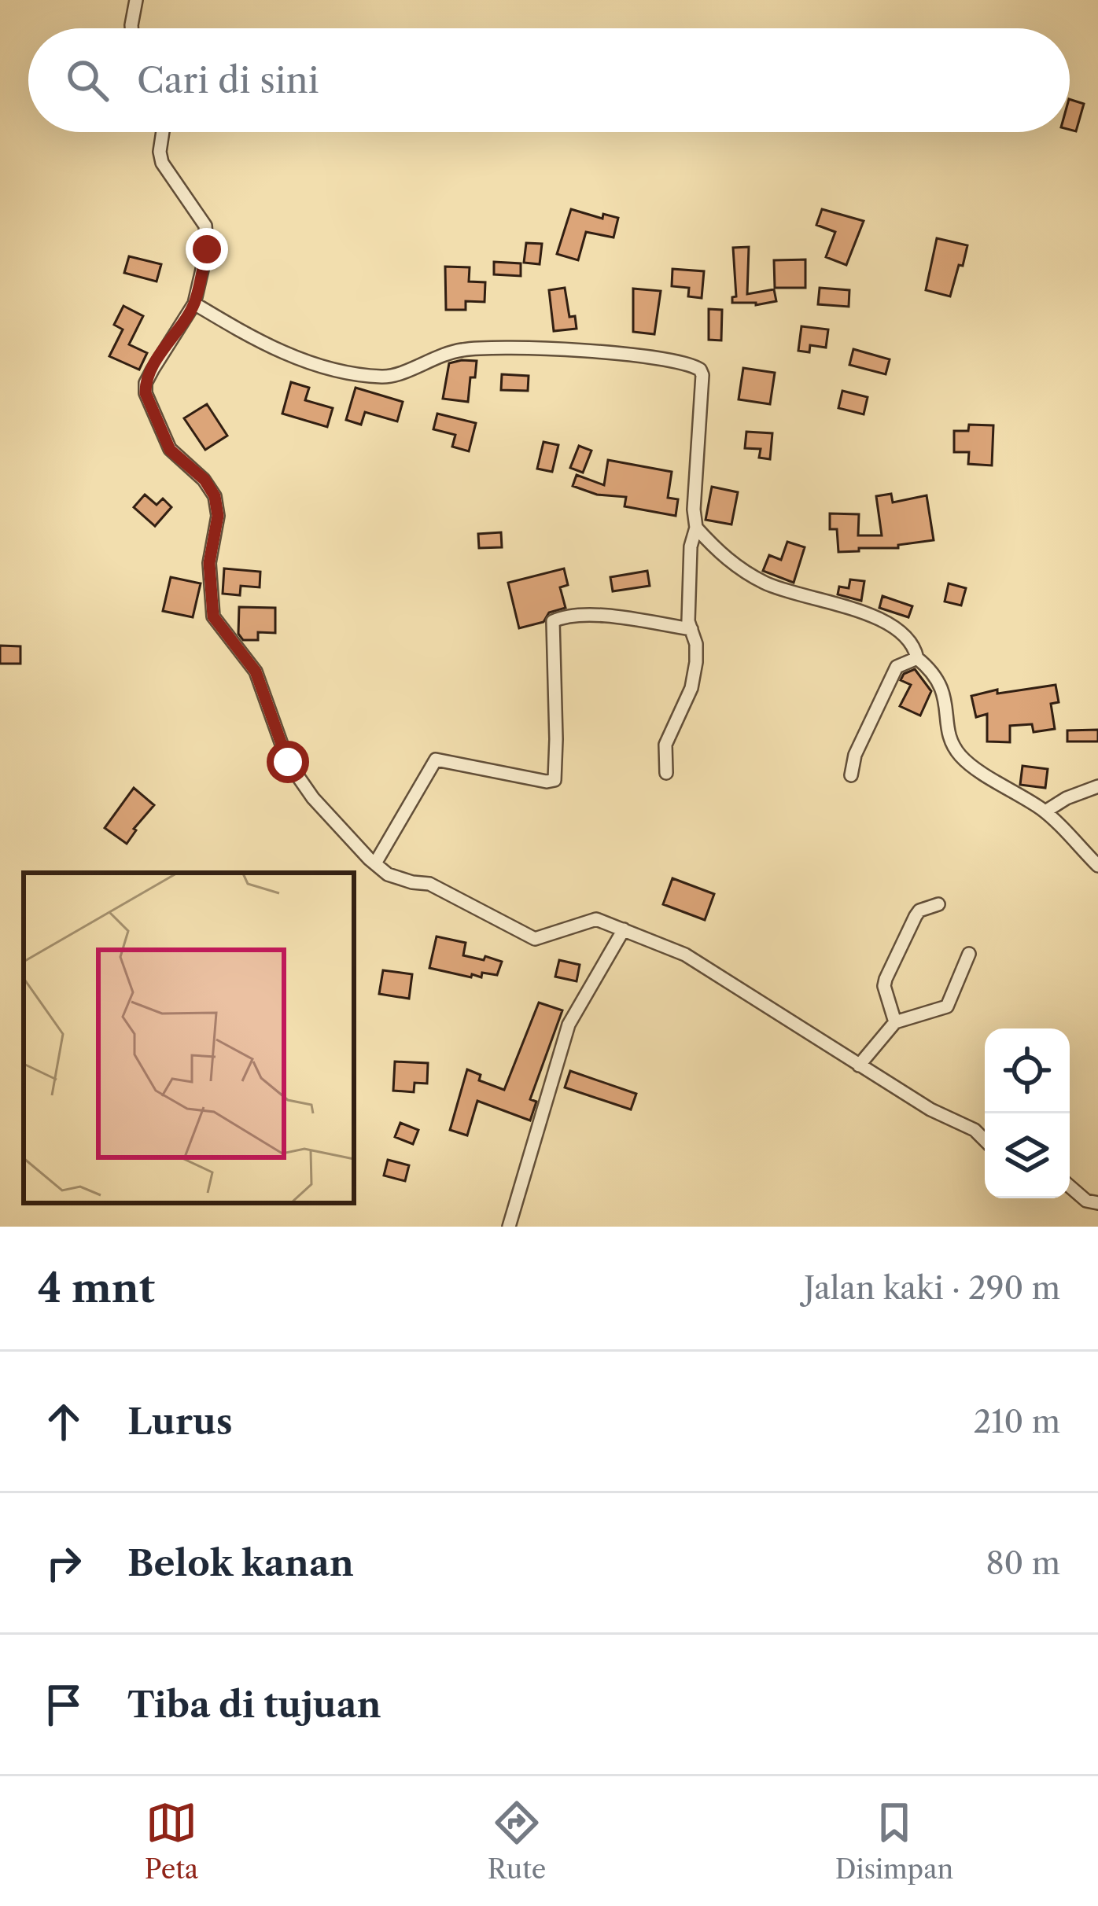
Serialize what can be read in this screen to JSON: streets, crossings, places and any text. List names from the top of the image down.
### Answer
{
  "page": {
    "search": "Cari di sini",
    "heading": ["4 mnt", "Jalan kaki · 290 m"],
    "list": [
      ["Lurus", "210 m"],
      ["Belok kanan", "80 m"],
      "Tiba di tujuan"
    ],
    "nav": ["Peta", "Rute", "Disimpan"]
  }
}
